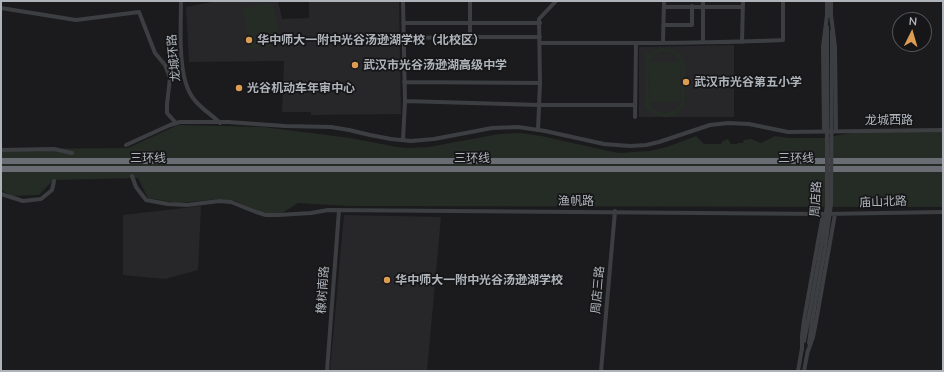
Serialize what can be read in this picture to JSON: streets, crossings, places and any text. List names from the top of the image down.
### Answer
{
  "streets": {
    "highway": ["三环线"],
    "street": [
      "龙城环路",
      "龙城西路",
      "周店路",
      "渔帆路",
      "庙山北路",
      "橡树南路",
      "周店三路"
    ]
  },
  "crossings": [
    ["龙城环路", "龙城西路"],
    ["渔帆路", "庙山北路"],
    ["渔帆路", "橡树南路"],
    ["渔帆路", "周店三路"]
  ],
  "places": [
    "华中师大一附中光谷汤逊湖学校（北校区）",
    "武汉市光谷汤逊湖高级中学",
    "武汉市光谷第五小学",
    "光谷机动车年审中心",
    "华中师大一附中光谷汤逊湖学校"
  ],
  "north": "top"
}
